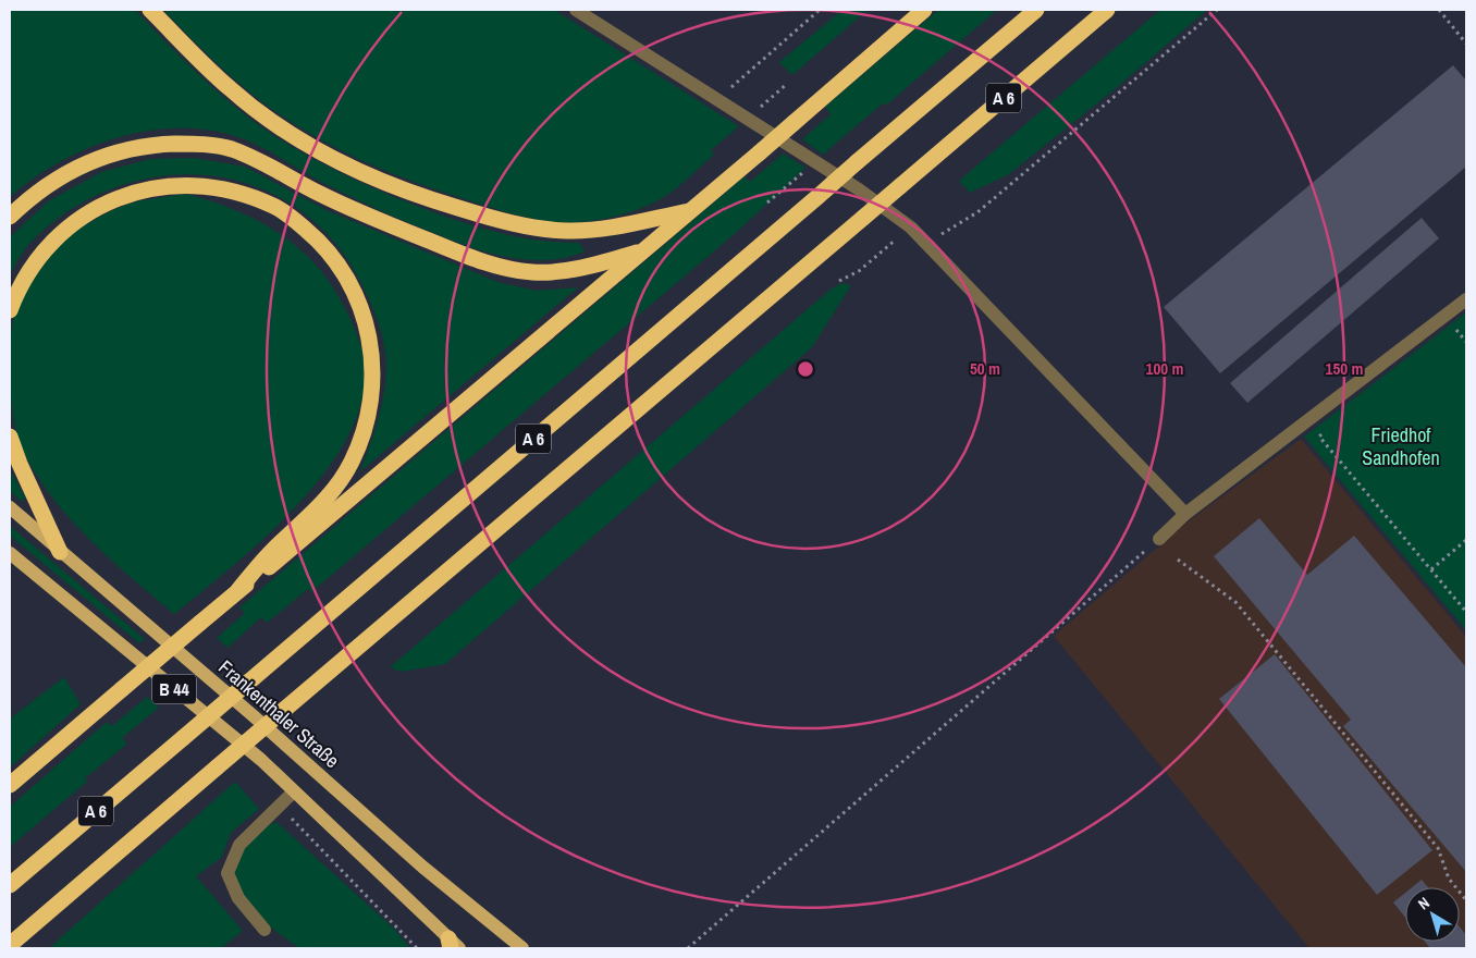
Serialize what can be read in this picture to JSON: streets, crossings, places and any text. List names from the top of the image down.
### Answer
{
  "streets": {
    "highway": ["A 6"],
    "main road": ["B 44", "Frankenthaler Straße"]
  },
  "parks": ["Friedhof Sandhofen"],
  "north": "top left",
  "rings": ["50 m", "100 m", "150 m"]
}
